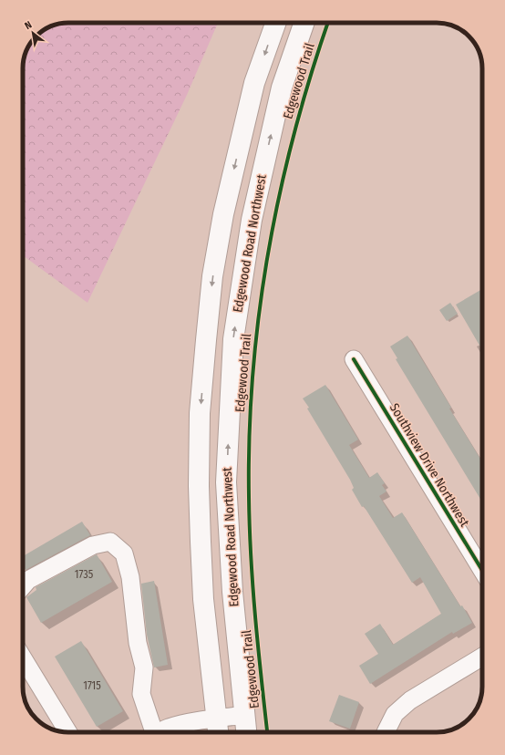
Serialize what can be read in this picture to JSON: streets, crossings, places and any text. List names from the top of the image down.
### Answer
{
  "streets": {
    "main road": ["Edgewood Road Northwest"],
    "street": ["Southview Drive Northwest"],
    "cycle path": ["Edgewood Trail"]
  },
  "house_numbers": ["1735", "1715"],
  "north": "top left"
}
